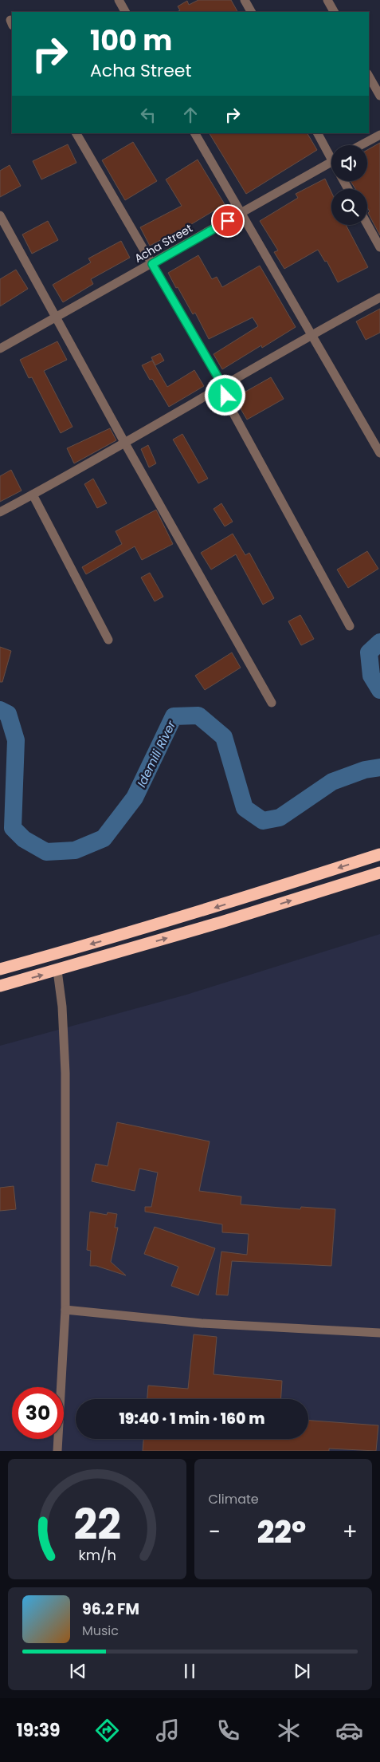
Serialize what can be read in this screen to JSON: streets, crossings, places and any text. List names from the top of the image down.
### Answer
{
  "streets": {
    "street": ["Acha Street"]
  },
  "water": ["Idemili River"],
  "page": {
    "turn": ["100 m", "Acha Street"],
    "limit": "30",
    "trip": "19:40 · 1 min · 160 m",
    "tile": "Climate",
    "heat": ["−", "22°", "+"],
    "song": ["96.2 FM", "Music"],
    "tabs": "19:39",
    "gauge": ["22", "km/h"]
  }
}
